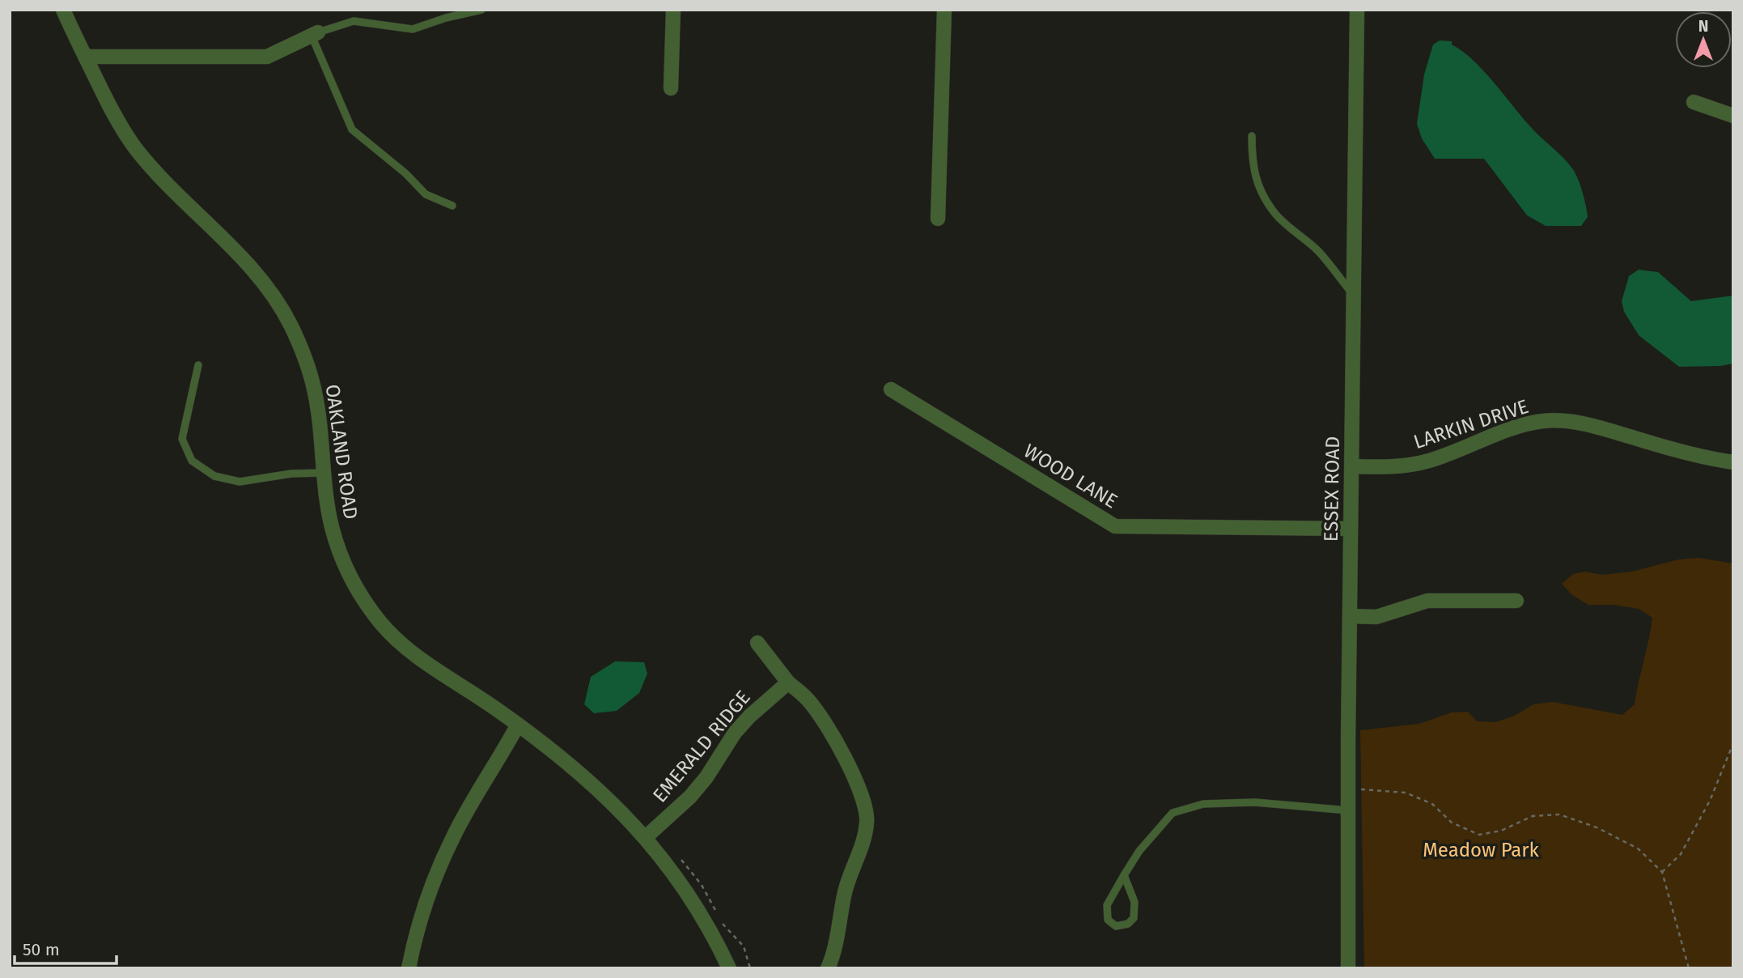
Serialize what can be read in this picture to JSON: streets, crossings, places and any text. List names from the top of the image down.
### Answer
{
  "streets": {
    "street": [
      "LARKIN DRIVE",
      "OAKLAND ROAD",
      "WOOD LANE",
      "ESSEX ROAD",
      "EMERALD RIDGE"
    ]
  },
  "crossings": [
    ["LARKIN DRIVE", "ESSEX ROAD"],
    ["OAKLAND ROAD", "EMERALD RIDGE"],
    ["WOOD LANE", "ESSEX ROAD"]
  ],
  "parks": ["Meadow Park"],
  "scale_bar": "50 m",
  "north": "top"
}
